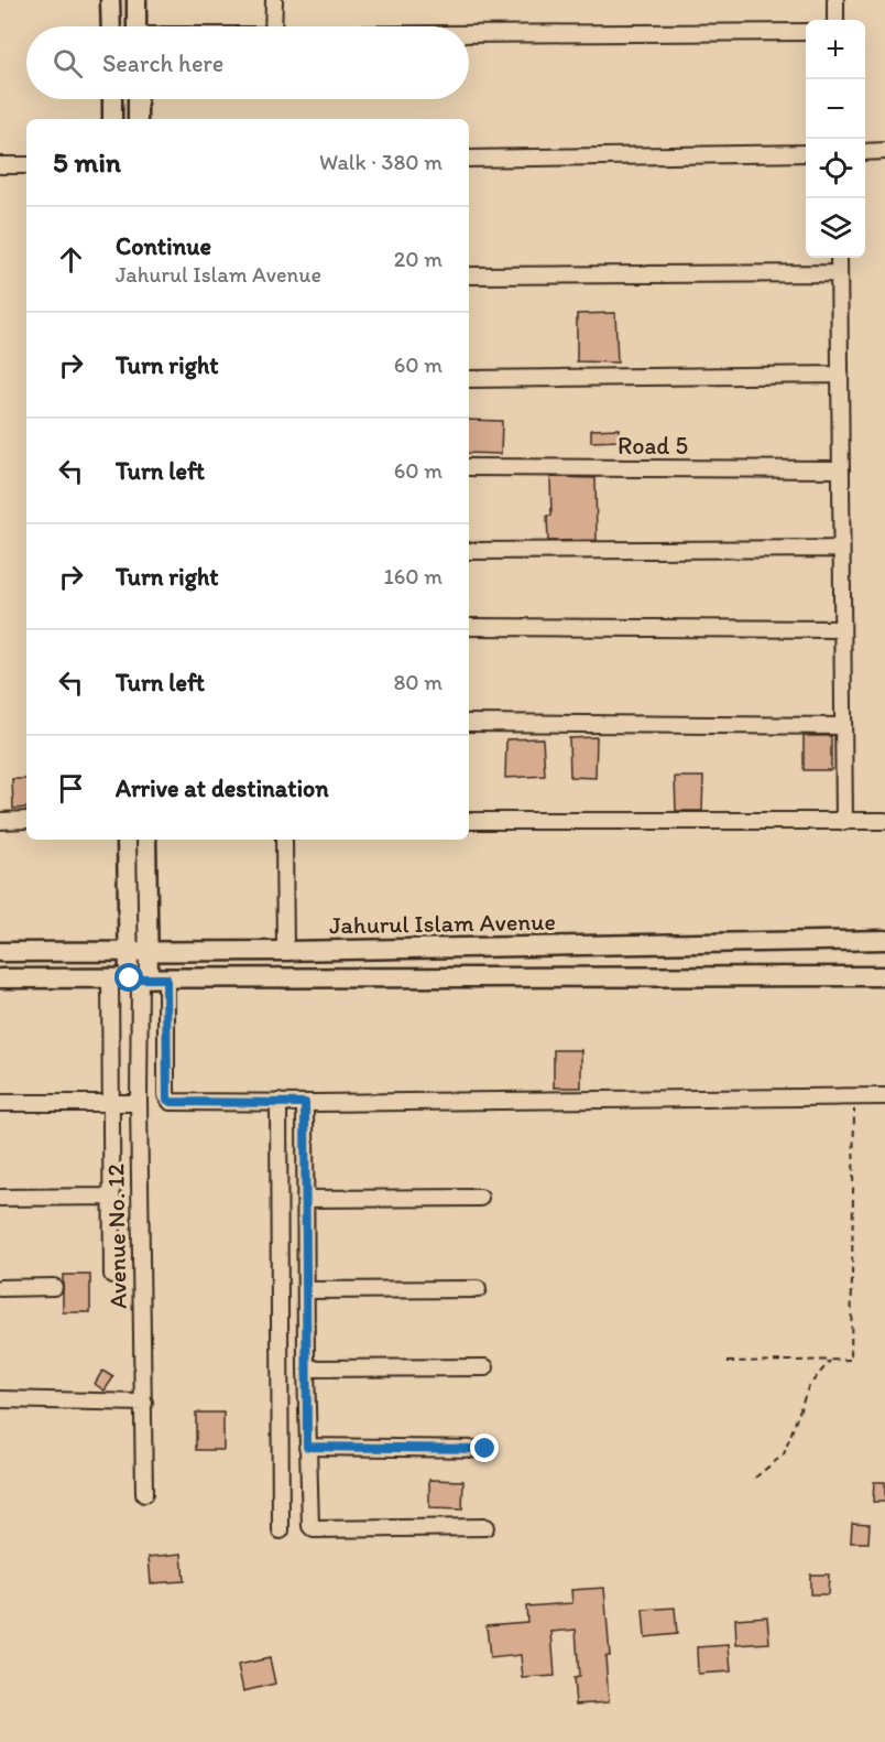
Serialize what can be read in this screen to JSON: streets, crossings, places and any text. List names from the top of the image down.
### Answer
{
  "streets": {
    "street": ["Road 5", "Jahurul Islam Avenue", "Avenue No. 12"]
  },
  "crossings": [
    ["Jahurul Islam Avenue", "Avenue No. 12"]
  ],
  "page": {
    "map_buttons": ["+", "−"],
    "search": "Search here",
    "heading": ["5 min", "Walk · 380 m"],
    "list": [
      ["Continue", "Jahurul Islam Avenue", "20 m"],
      ["Turn right", "60 m"],
      ["Turn left", "60 m"],
      ["Turn right", "160 m"],
      ["Turn left", "80 m"],
      "Arrive at destination"
    ]
  }
}
